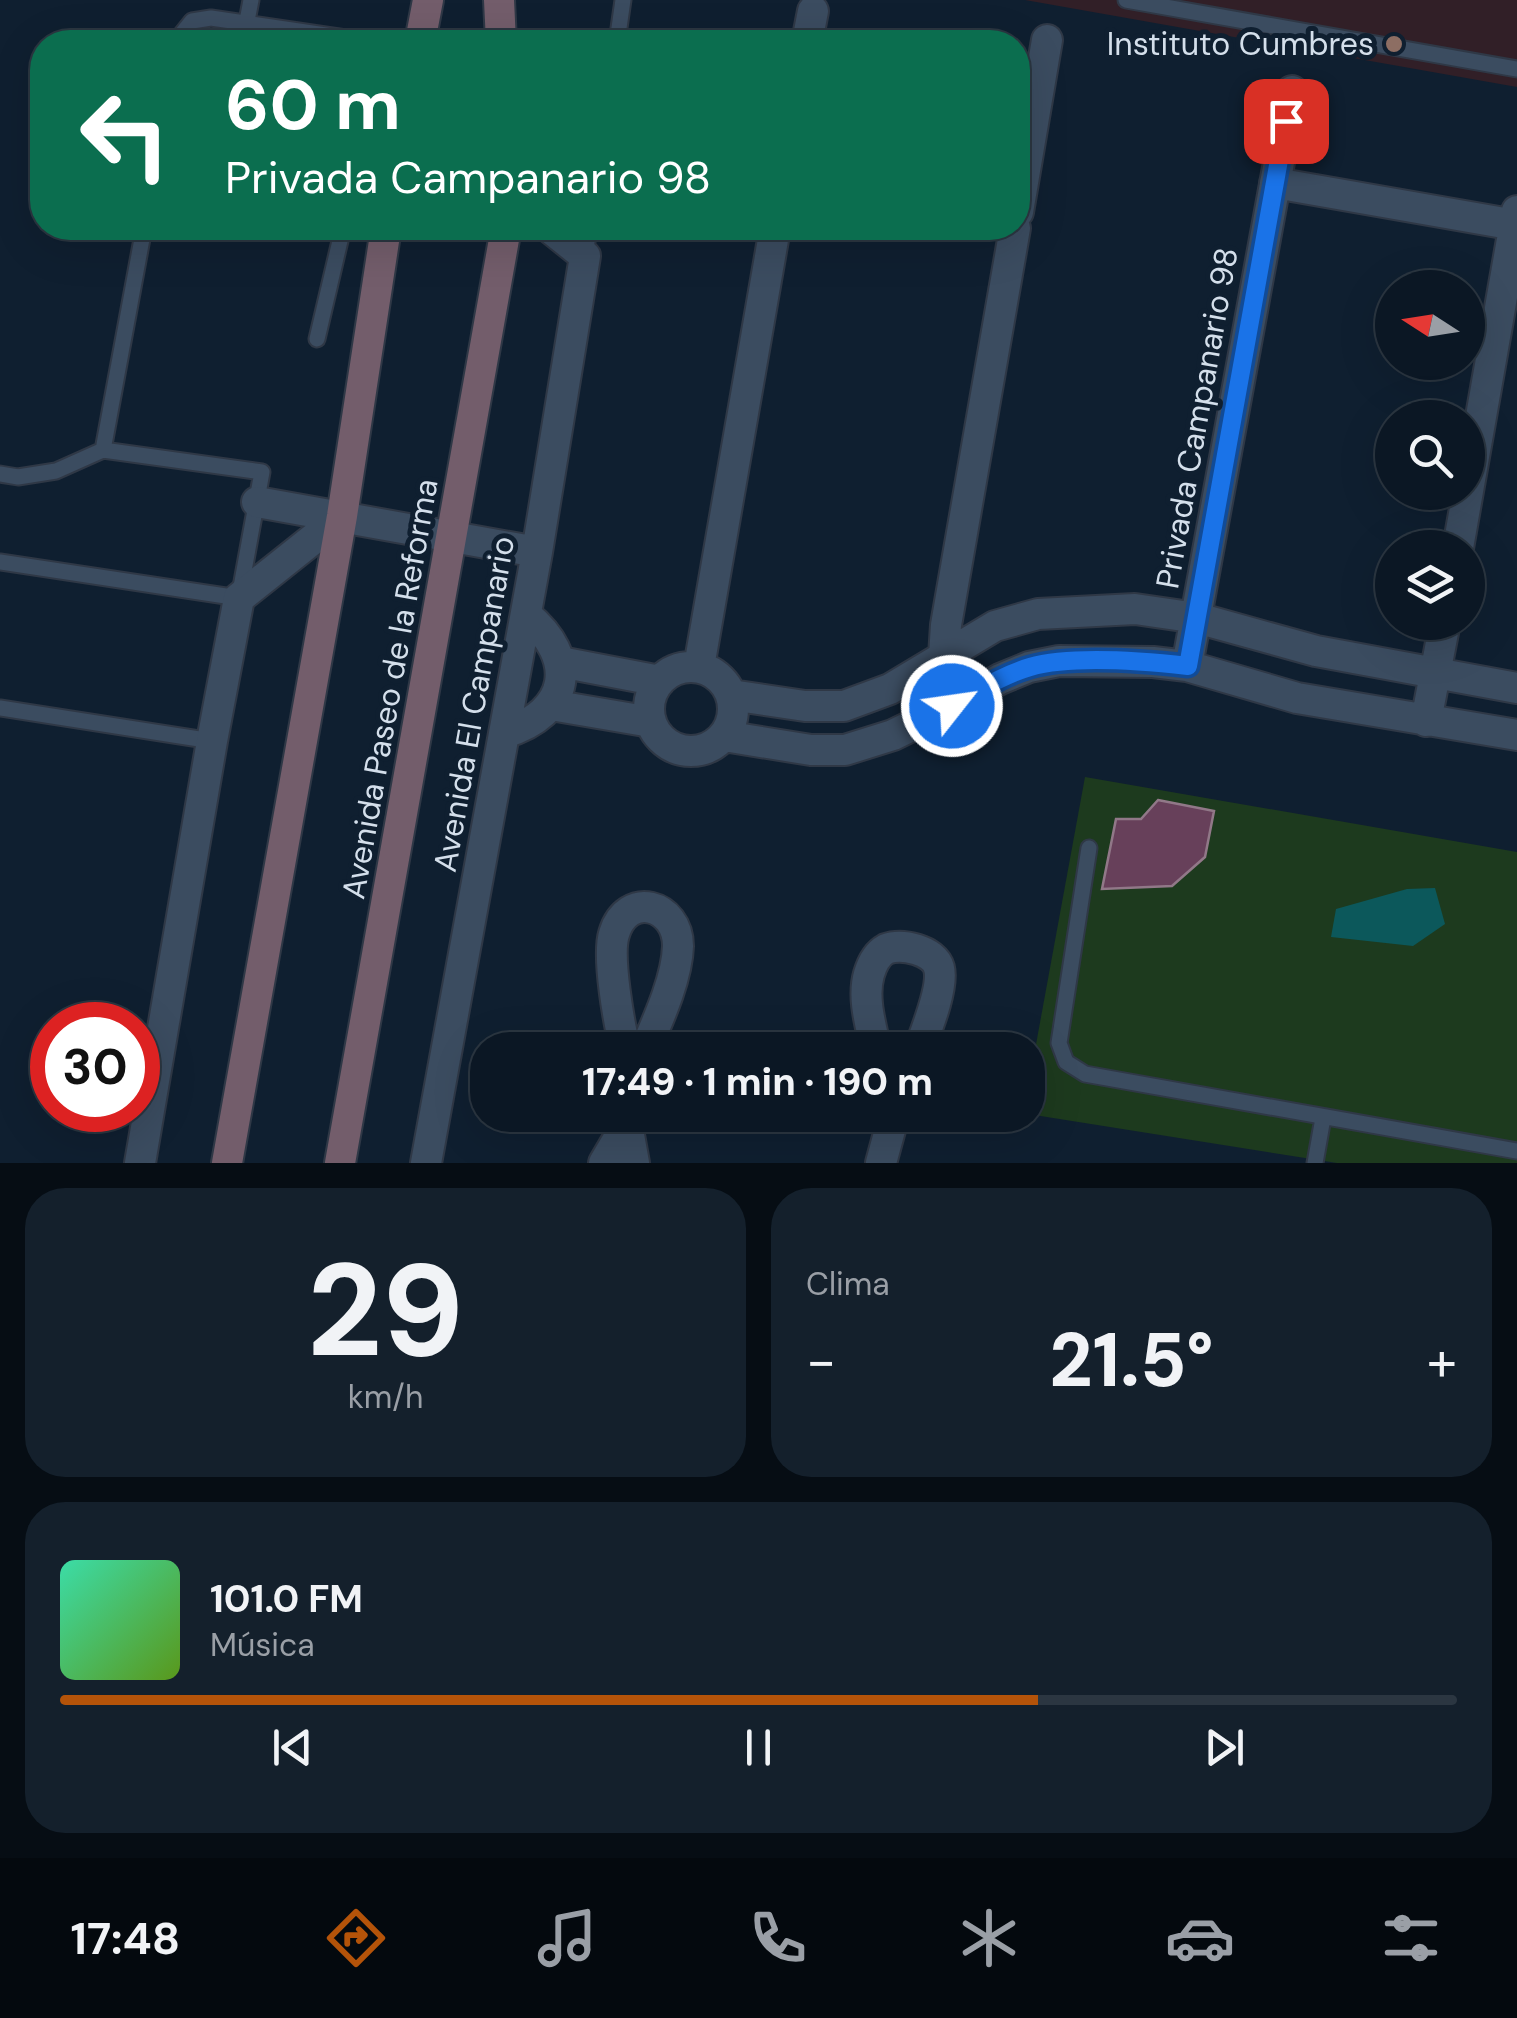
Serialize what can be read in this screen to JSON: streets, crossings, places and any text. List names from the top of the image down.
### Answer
{
  "streets": {
    "street": ["Privada Campanario 98", "Avenida Paseo de la Reforma", "Avenida El Campanario"]
  },
  "places": ["Instituto Cumbres"],
  "north": "left",
  "page": {
    "turn": ["60 m", "Privada Campanario 98"],
    "limit": "30",
    "trip": "17:49 · 1 min · 190 m",
    "tile": [
      ["29", "km/h"],
      "Clima"
    ],
    "heat": ["−", "21.5°", "+"],
    "song": ["101.0 FM", "Música"],
    "tabs": "17:48"
  }
}
